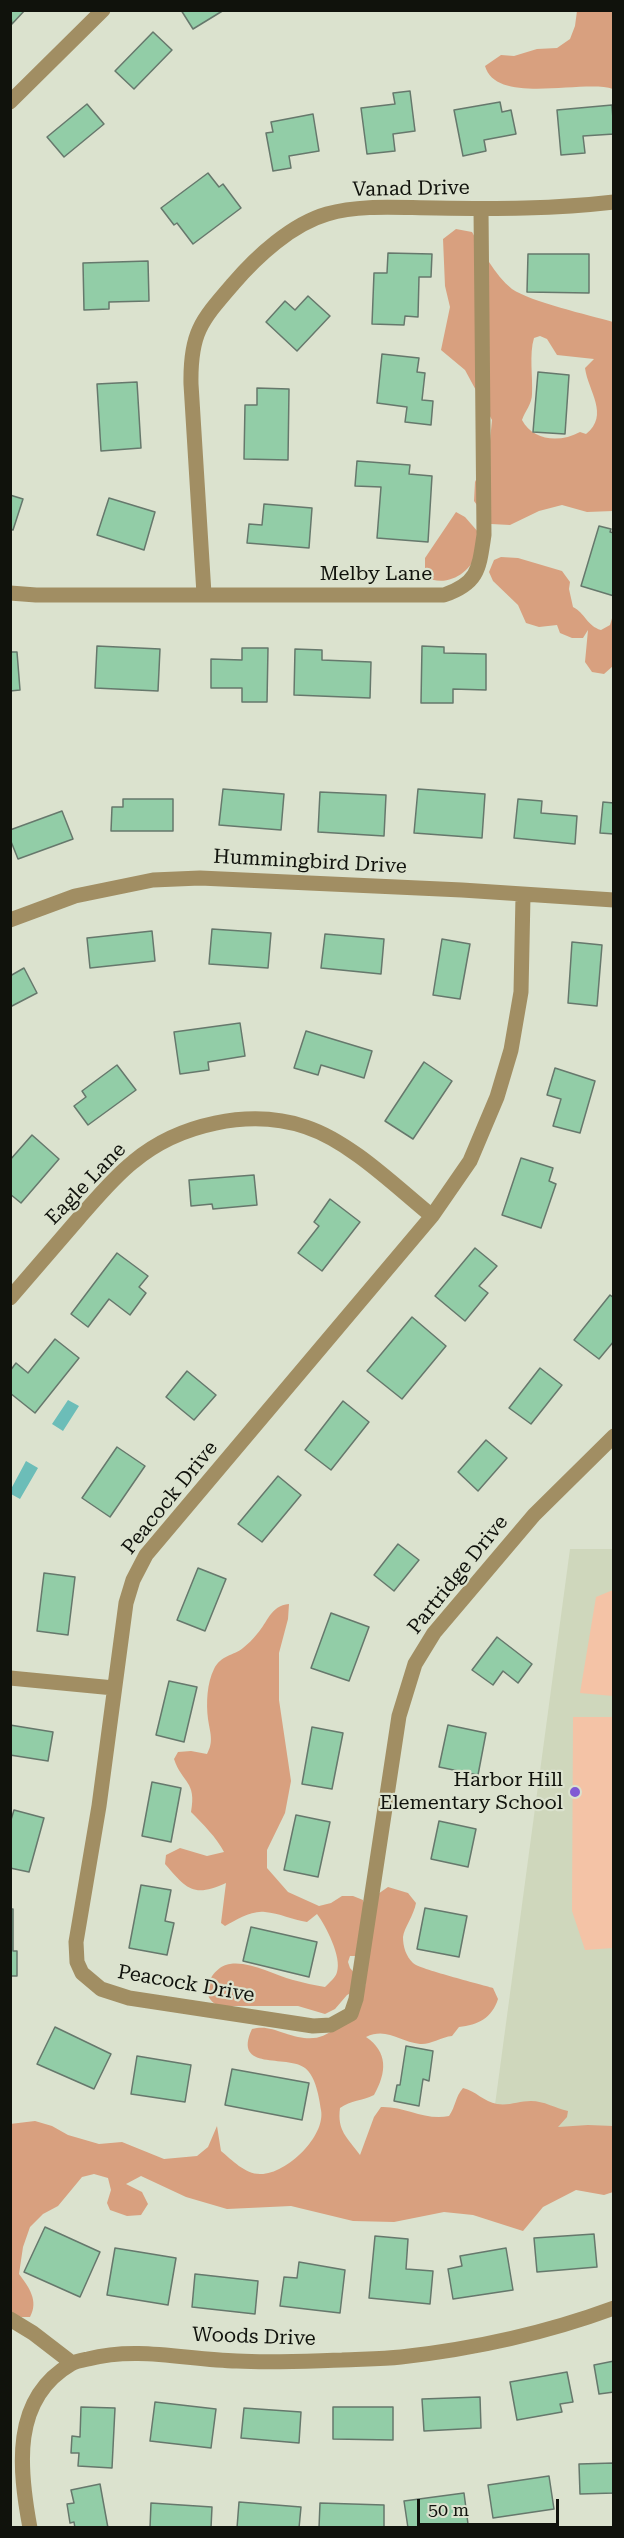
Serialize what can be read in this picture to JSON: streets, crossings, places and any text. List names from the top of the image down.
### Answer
{
  "streets": {
    "street": [
      "Vanad Drive",
      "Melby Lane",
      "Hummingbird Drive",
      "Eagle Lane",
      "Peacock Drive",
      "Partridge Drive",
      "Woods Drive"
    ]
  },
  "crossings": [
    ["Vanad Drive", "Melby Lane"],
    ["Hummingbird Drive", "Peacock Drive"],
    ["Eagle Lane", "Peacock Drive"],
    ["Peacock Drive", "Partridge Drive"]
  ],
  "places": ["Harbor Hill Elementary School"],
  "scale_bar": "50 m"
}
